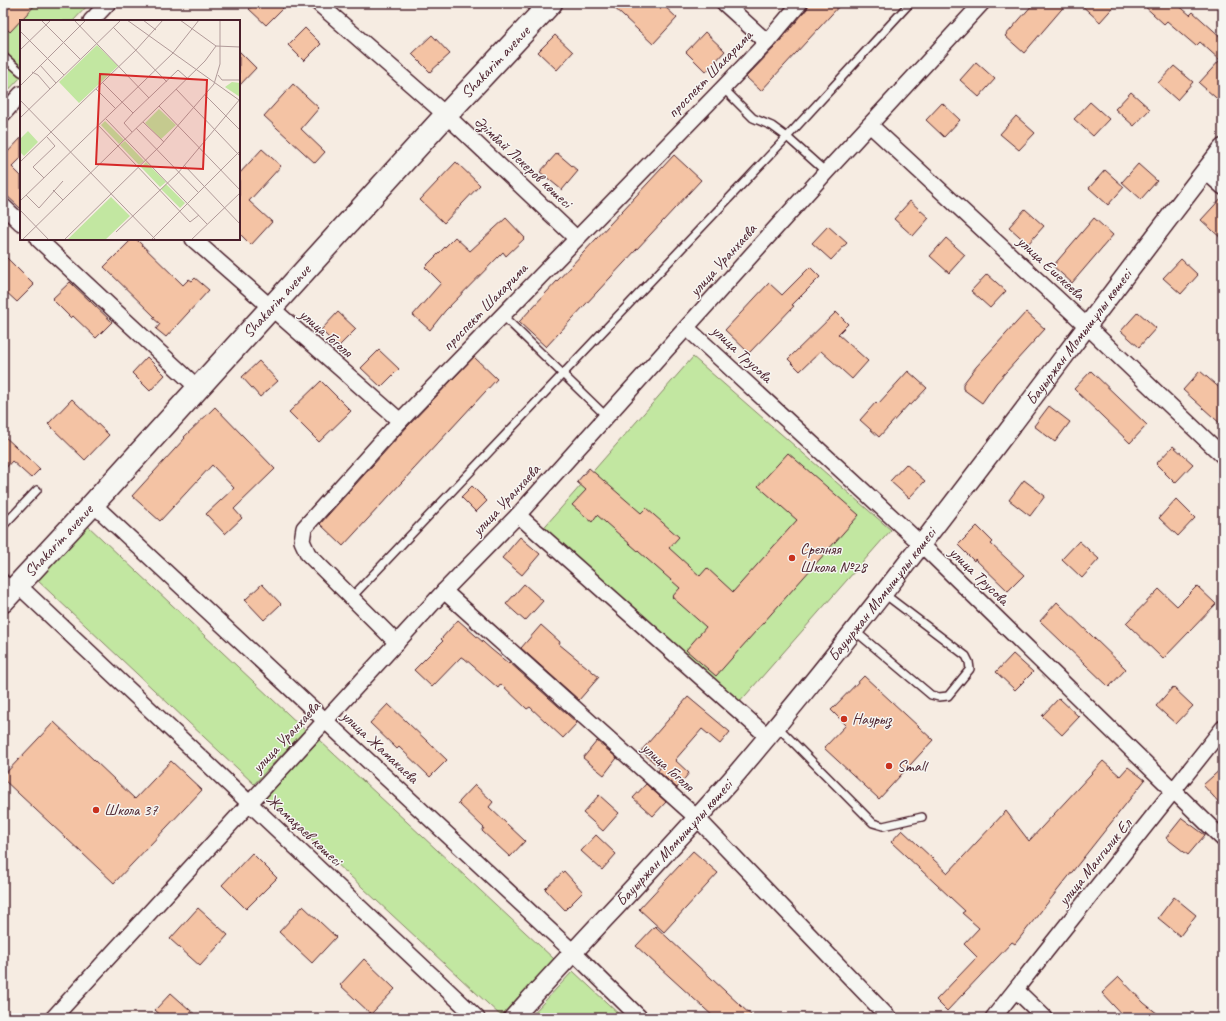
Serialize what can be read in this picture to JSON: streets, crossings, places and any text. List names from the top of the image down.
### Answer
{
  "streets": {
    "main road": ["Shakarim avenue"],
    "street": [
      "проспект Шакарима",
      "Әзімбай Лекеров көшесі",
      "улица Уранхаева",
      "улица Ешекеева",
      "улица Гоголя",
      "Бауыржан Момышұлы көшесі",
      "улица Трусова",
      "улица Жамакаева",
      "Жамақаев көшесі",
      "улица Мангилик Ел"
    ]
  },
  "crossings": [
    ["Shakarim avenue", "Әзімбай Лекеров көшесі"],
    ["Shakarim avenue", "улица Гоголя"],
    ["Shakarim avenue", "улица Жамакаева"],
    ["Shakarim avenue", "Жамақаев көшесі"],
    ["проспект Шакарима", "Әзімбай Лекеров көшесі"],
    ["проспект Шакарима", "улица Уранхаева"],
    ["проспект Шакарима", "улица Гоголя"],
    ["улица Уранхаева", "улица Ешекеева"],
    ["улица Уранхаева", "улица Гоголя"],
    ["улица Уранхаева", "улица Трусова"],
    ["улица Уранхаева", "улица Жамакаева"],
    ["улица Уранхаева", "Жамақаев көшесі"],
    ["улица Ешекеева", "Бауыржан Момышұлы көшесі"],
    ["улица Гоголя", "Бауыржан Момышұлы көшесі"],
    ["Бауыржан Момышұлы көшесі", "улица Трусова"],
    ["Бауыржан Момышұлы көшесі", "улица Жамакаева"],
    ["улица Трусова", "улица Мангилик Ел"]
  ],
  "places": [
    "Срелняя Школа №28",
    "Наурыз",
    "Small",
    "Школа 37"
  ]
}
